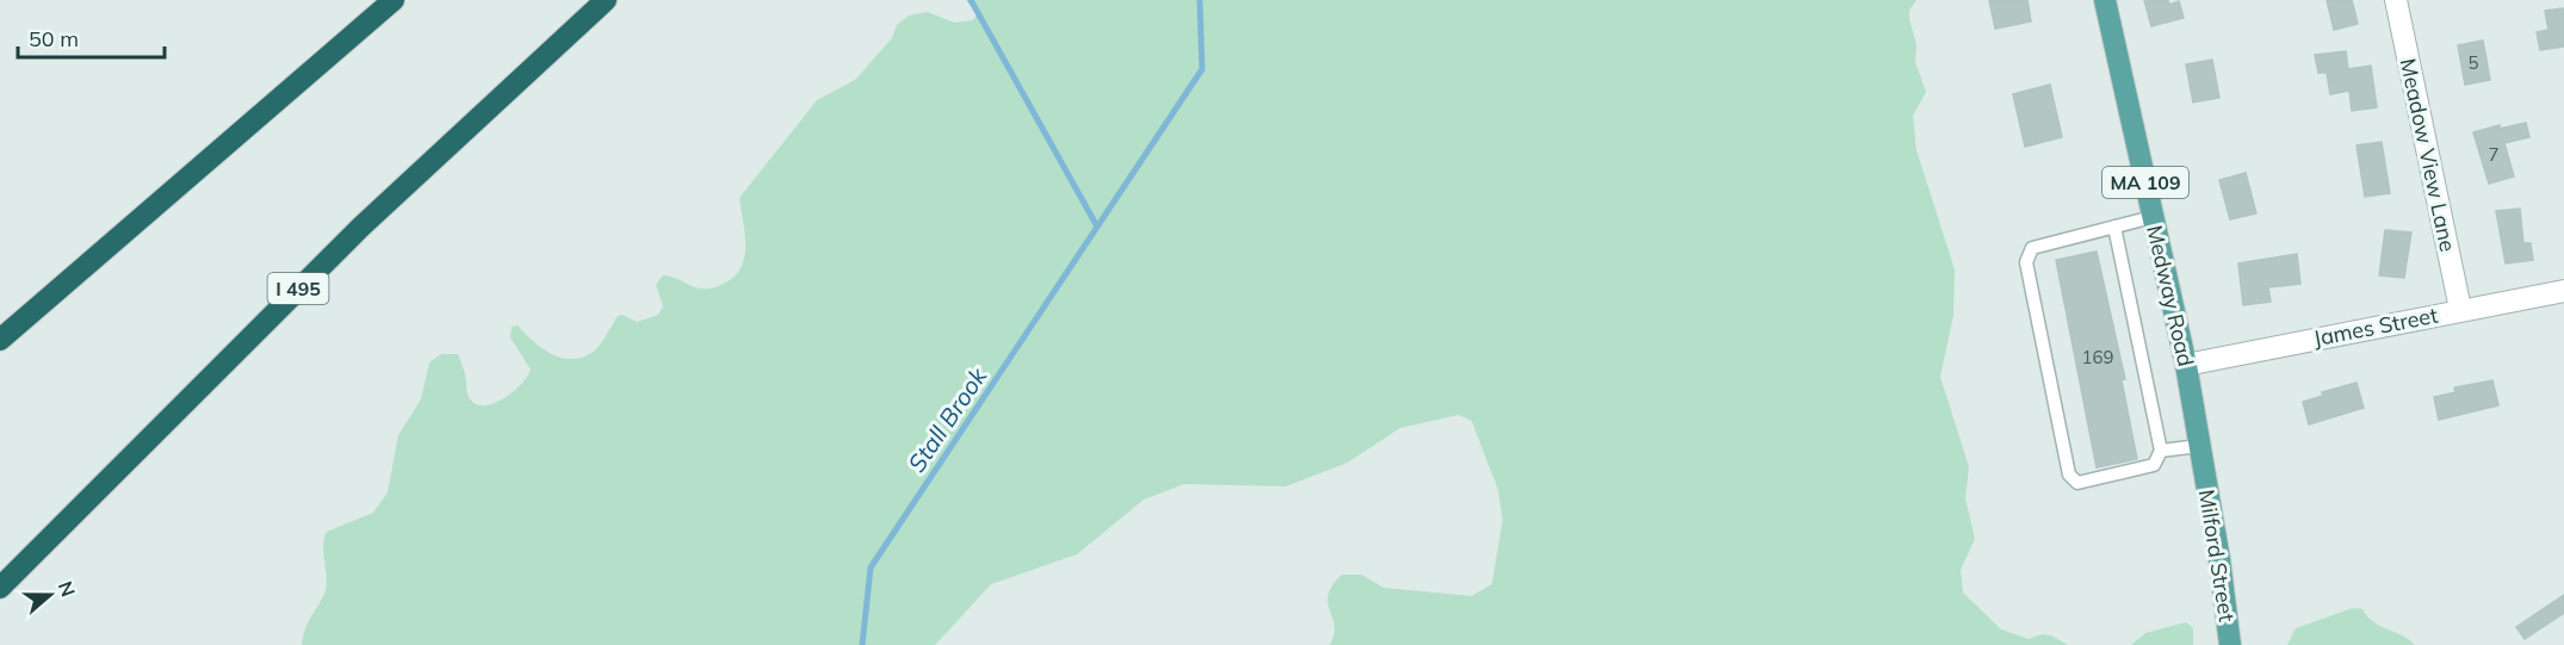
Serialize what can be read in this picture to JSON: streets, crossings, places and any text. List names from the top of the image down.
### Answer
{
  "streets": {
    "highway": ["I 495"],
    "main road": ["MA 109", "Medway Road", "Milford Street"],
    "street": ["Meadow View Lane", "James Street"]
  },
  "crossings": [
    ["Meadow View Lane", "James Street"],
    ["Medway Road", "James Street"],
    ["Medway Road", "Milford Street"]
  ],
  "water": ["Stall Brook"],
  "house_numbers": ["5", "7", "169"],
  "scale_bar": "50 m",
  "north": "right"
}
